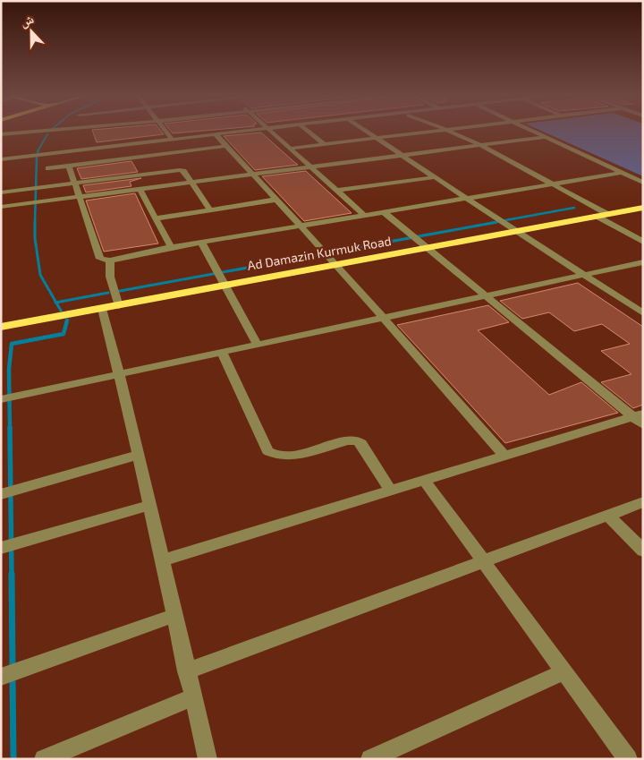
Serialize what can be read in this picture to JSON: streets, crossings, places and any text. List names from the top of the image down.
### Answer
{
  "streets": {
    "highway": ["Ad Damazin Kurmuk Road"]
  },
  "north": "top"
}
